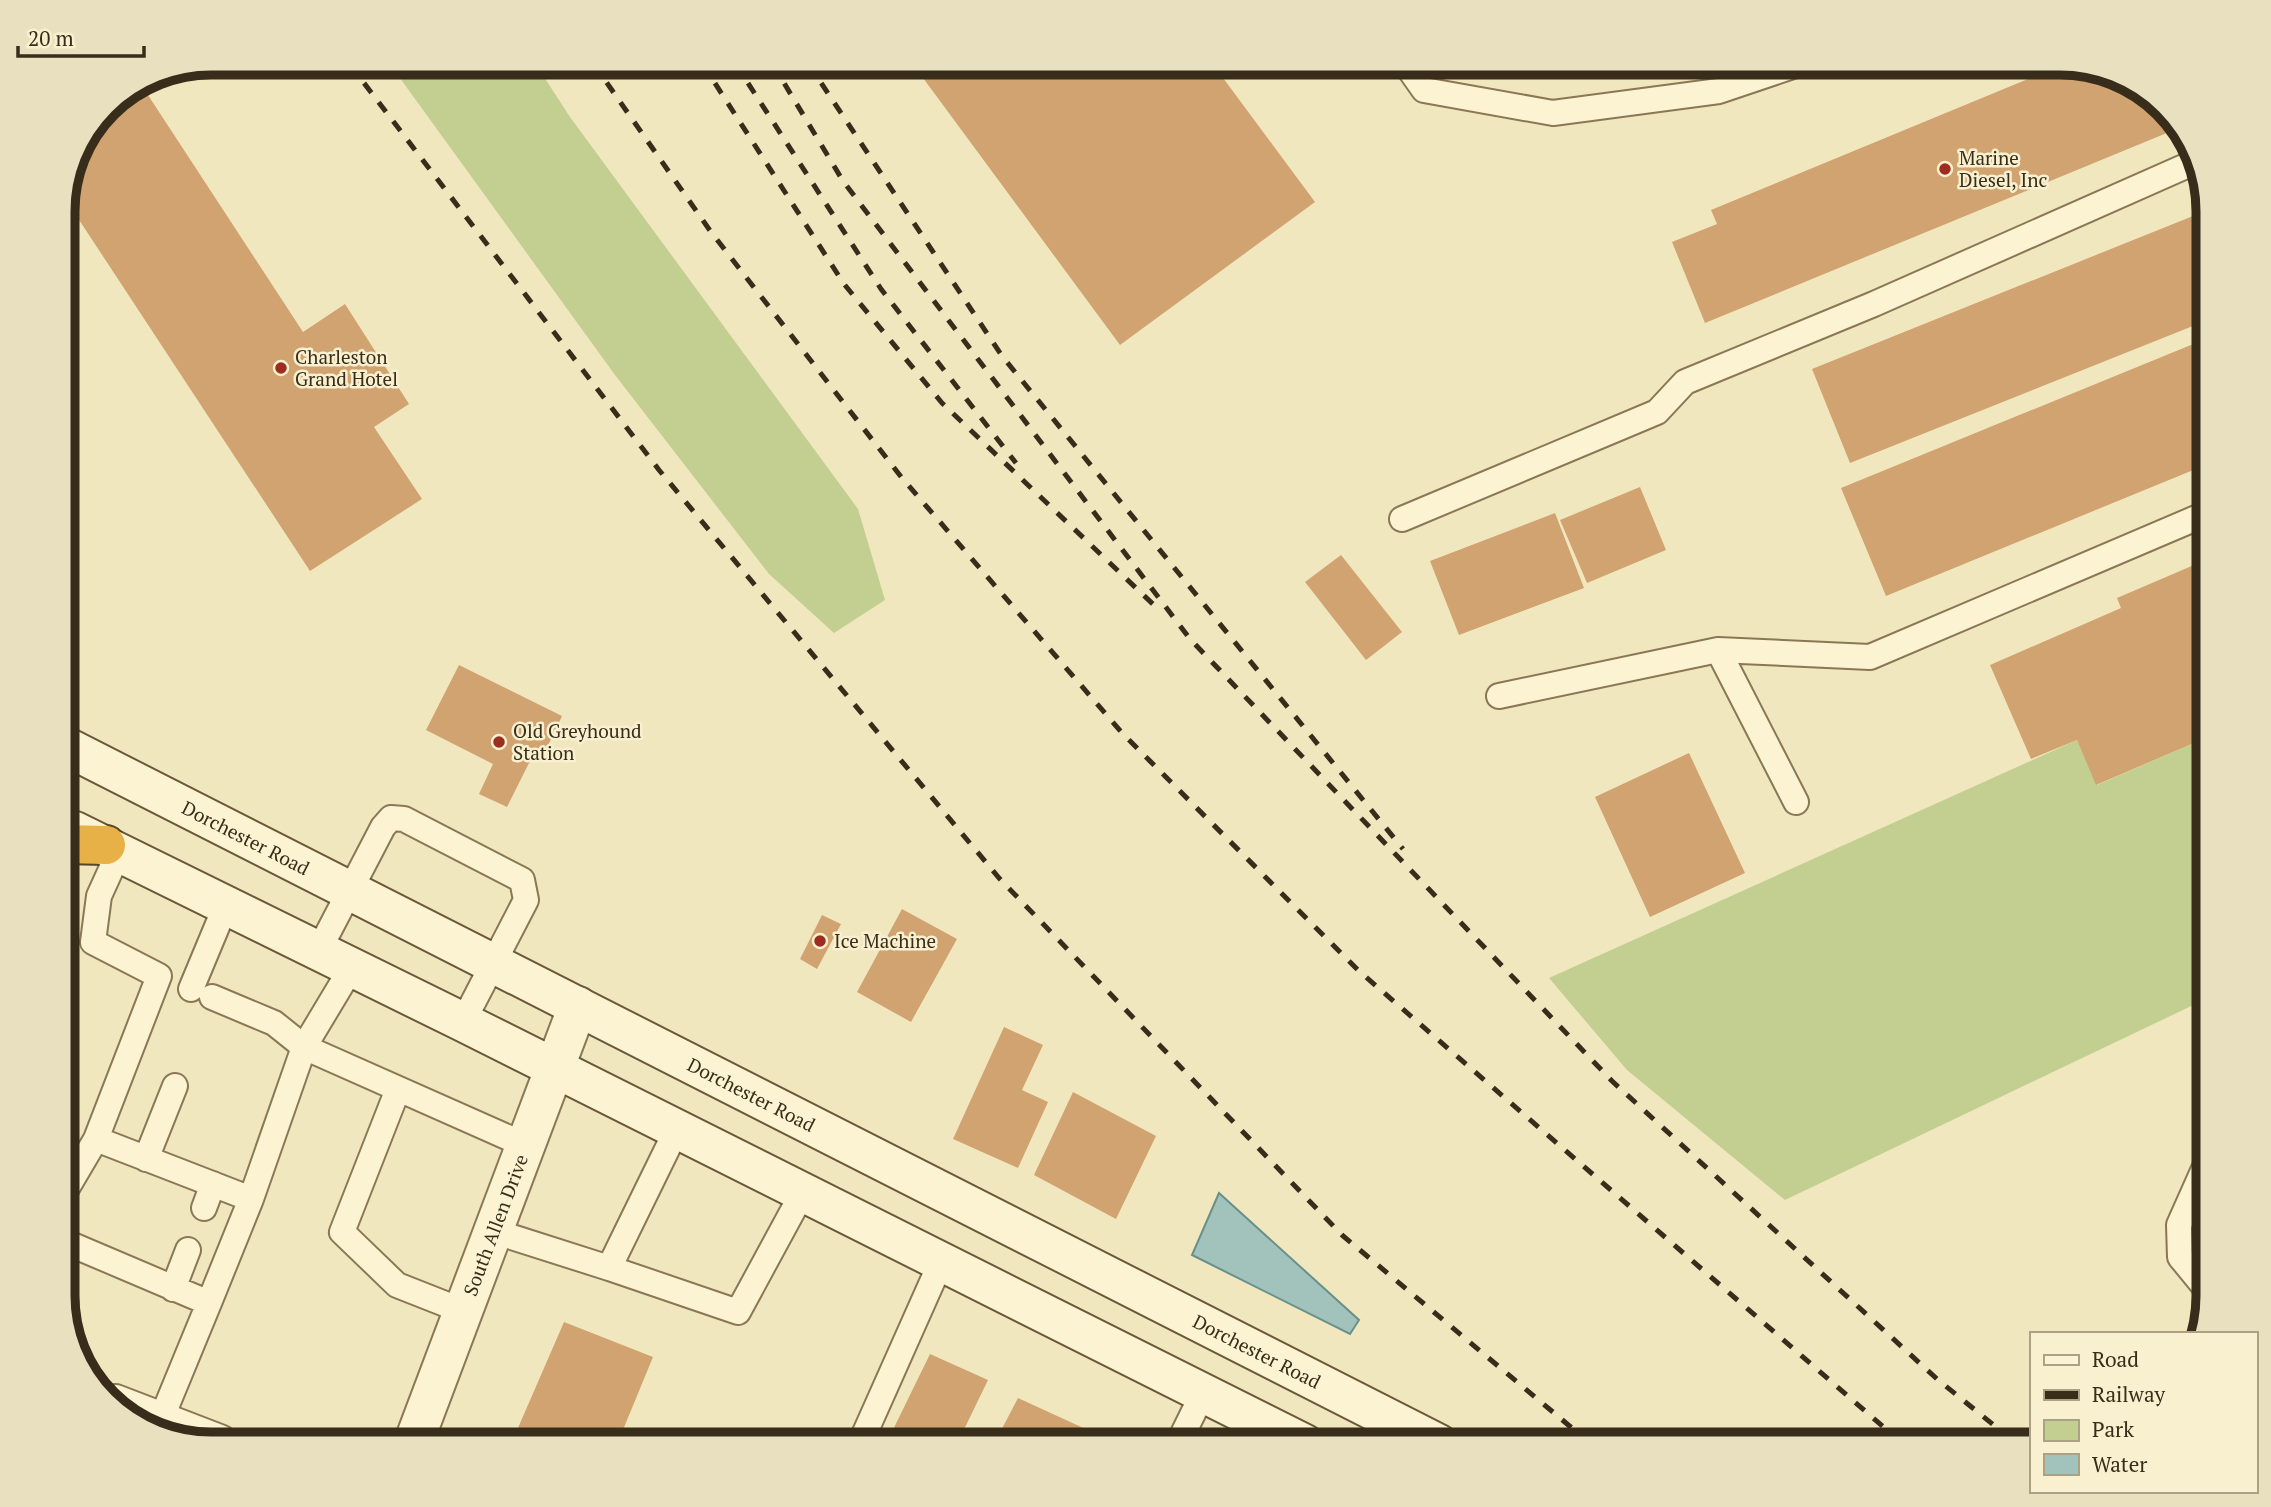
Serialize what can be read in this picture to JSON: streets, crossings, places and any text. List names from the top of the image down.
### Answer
{
  "streets": {
    "main road": ["Dorchester Road", "South Allen Drive"]
  },
  "crossings": [
    ["Dorchester Road", "South Allen Drive"]
  ],
  "places": [
    "Marine Diesel, Inc",
    "Charleston Grand Hotel",
    "Old Greyhound Station",
    "Ice Machine"
  ],
  "legend": [
    "Road",
    "Railway",
    "Park",
    "Water"
  ],
  "scale_bar": "20 m"
}
